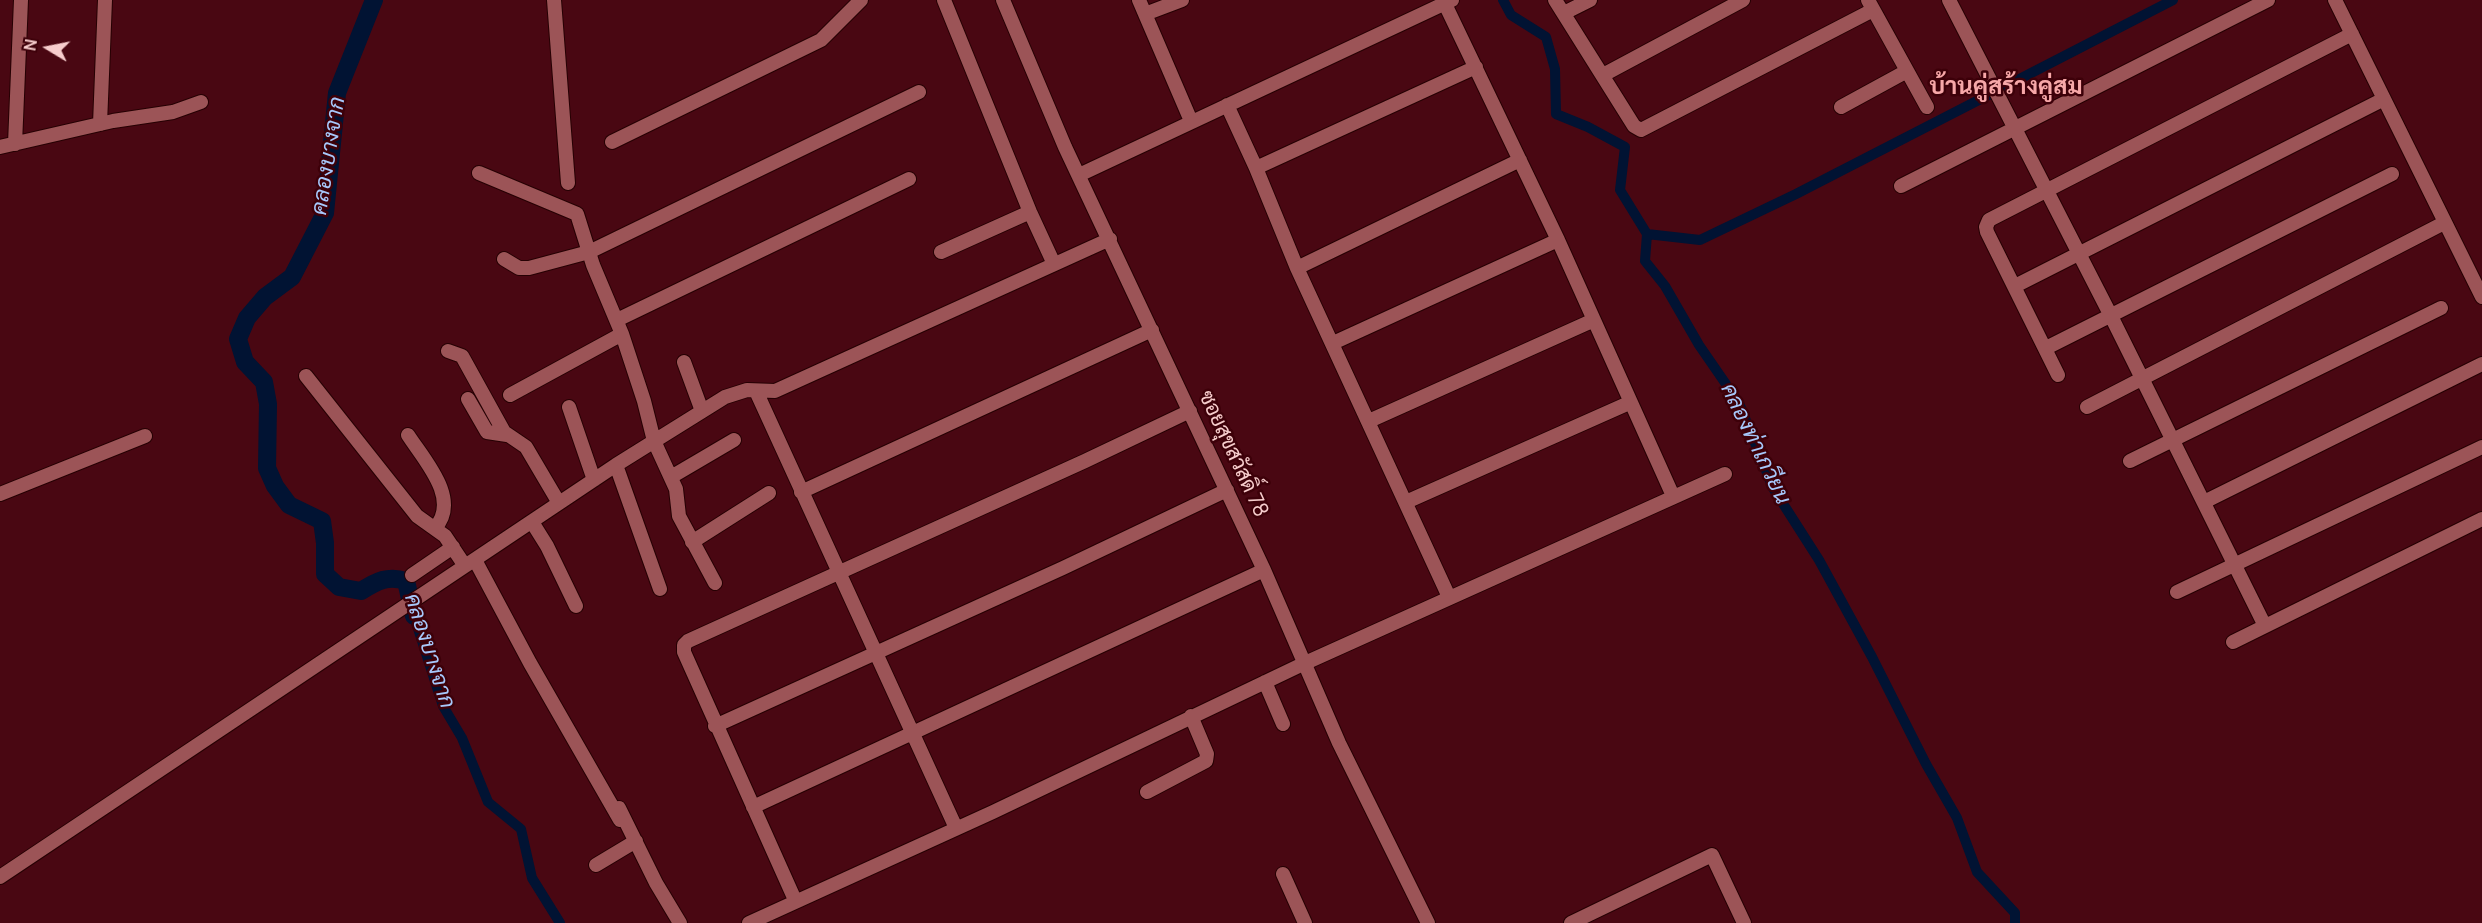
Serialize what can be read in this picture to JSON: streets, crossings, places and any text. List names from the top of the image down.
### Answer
{
  "streets": {
    "street": ["ซอยสุขสวัสดิ์ 78"]
  },
  "districts": ["บ้านคู่สร้างคู่สม"],
  "water": ["คลองบางจาก", "คลองท่าเกวียน"],
  "north": "left"
}
